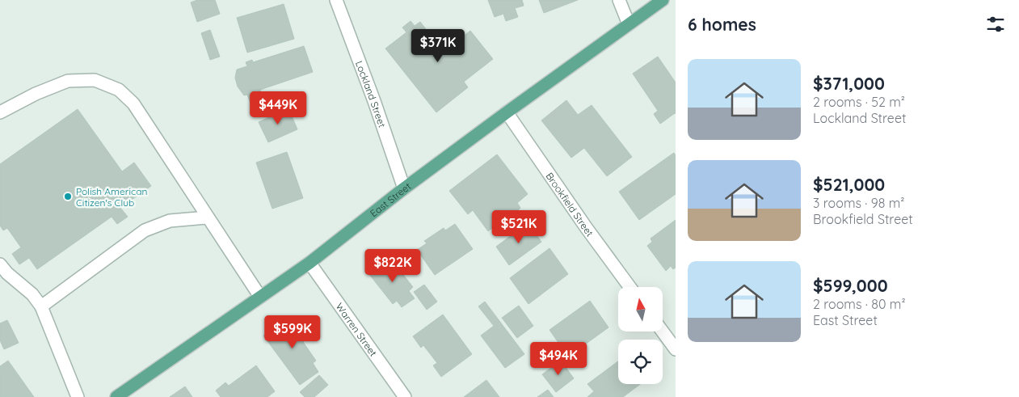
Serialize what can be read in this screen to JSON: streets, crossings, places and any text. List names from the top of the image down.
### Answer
{
  "streets": {
    "main road": ["East Street"],
    "street": ["Lockland Street", "Brookfield Street", "Warren Street"]
  },
  "crossings": [
    ["Lockland Street", "East Street"],
    ["East Street", "Brookfield Street"],
    ["East Street", "Warren Street"]
  ],
  "places": ["Polish American Citizen's Club"],
  "north": "top",
  "page": {
    "heading": "6 homes",
    "price": [
      "$371K",
      "$449K",
      "$521K",
      "$822K",
      "$599K",
      "$494K"
    ],
    "list": [
      {
        "name": "$371,000",
        "note": "2 rooms · 52 m² · Lockland Street"
      },
      {
        "name": "$521,000",
        "note": "3 rooms · 98 m² · Brookfield Street"
      },
      {
        "name": "$599,000",
        "note": "2 rooms · 80 m² · East Street"
      }
    ]
  }
}
